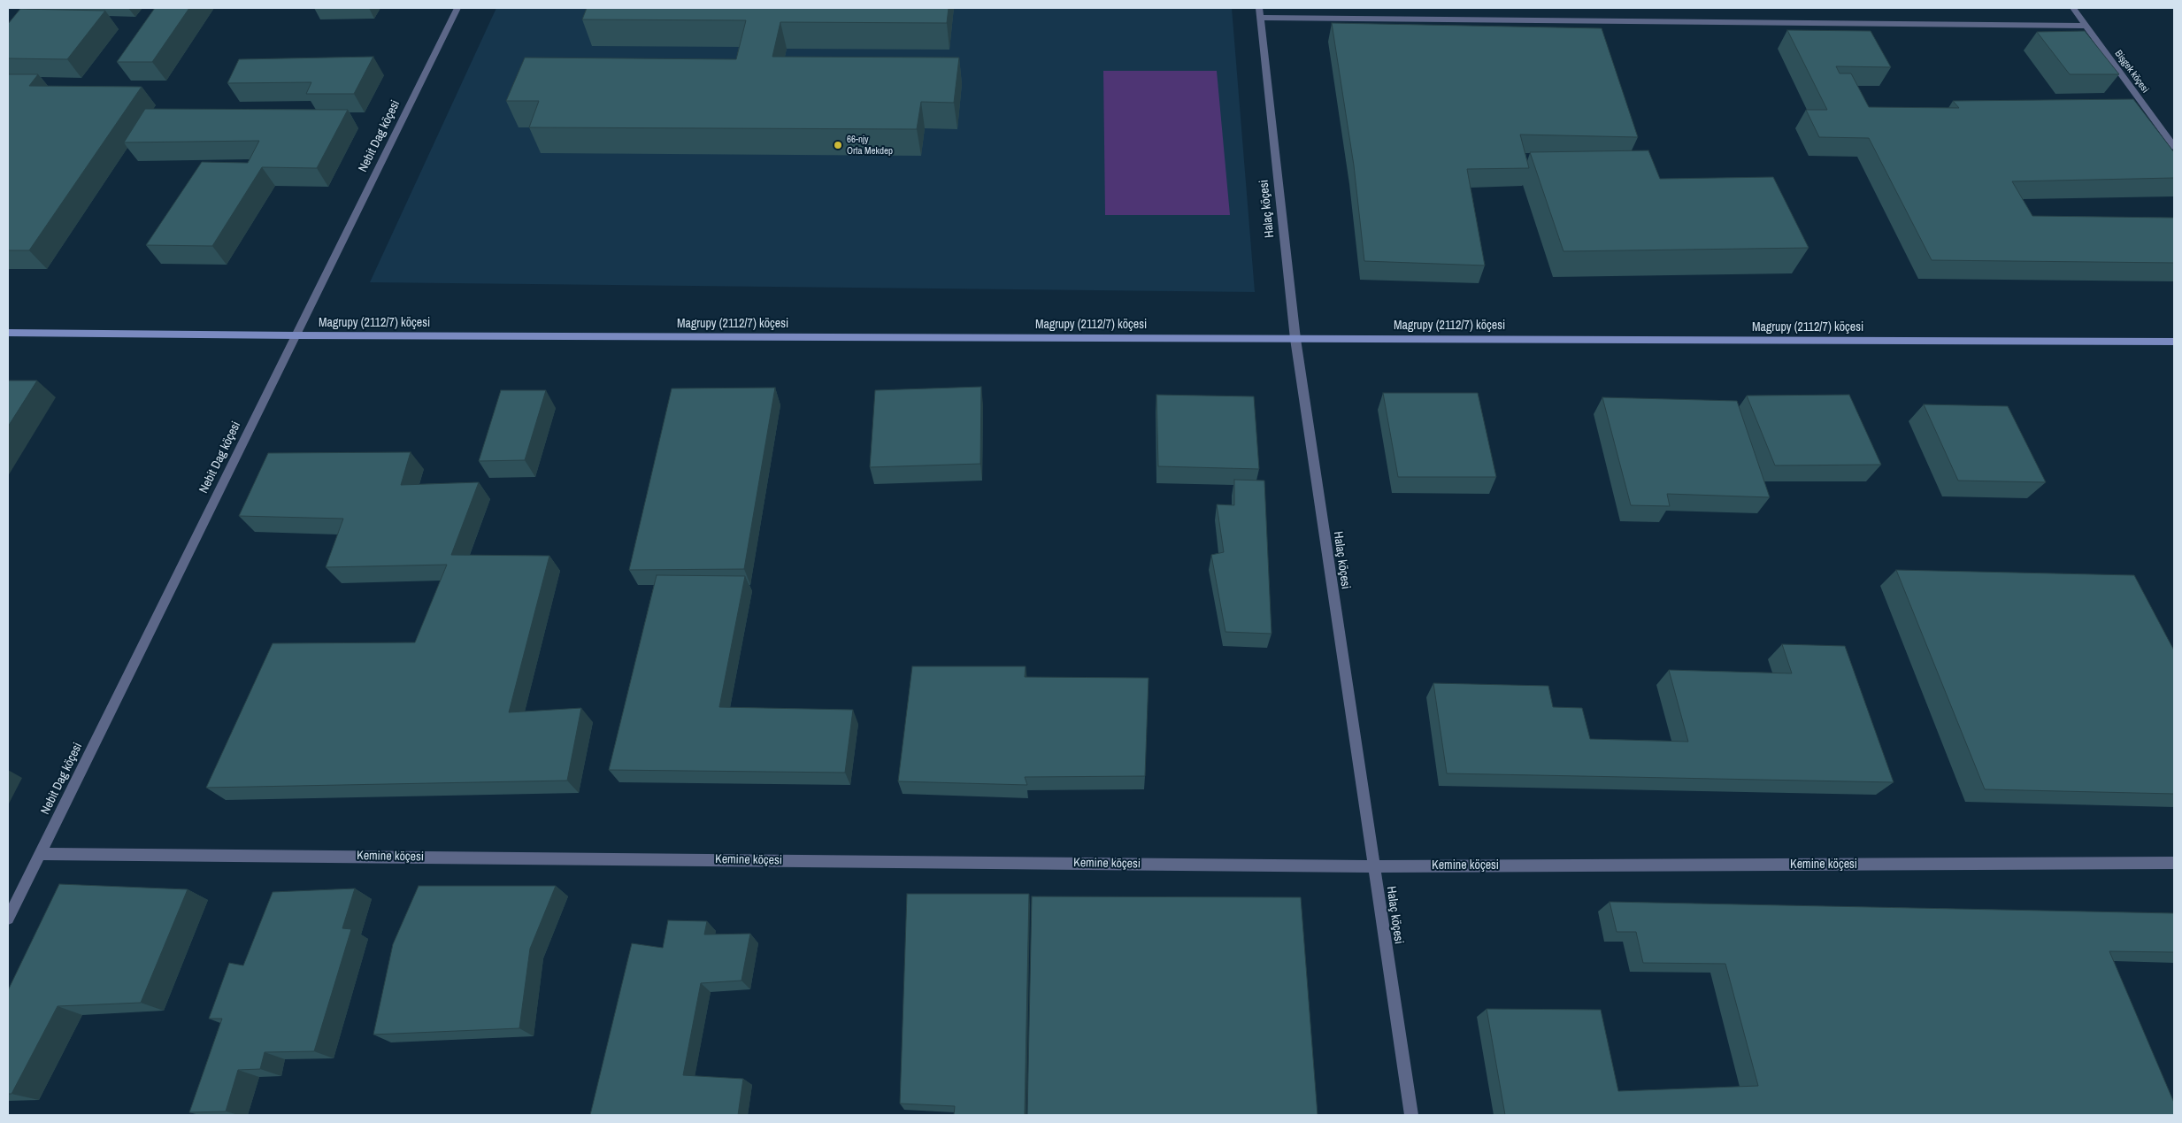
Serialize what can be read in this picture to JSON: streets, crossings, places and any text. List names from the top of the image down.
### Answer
{
  "streets": {
    "street": [
      "Bişgek köçesi",
      "Nebit Dag köçesi",
      "Halaç köçesi",
      "Magrupy (2112/7) köçesi",
      "Kemine köçesi"
    ]
  },
  "crossings": [
    ["Nebit Dag köçesi", "Magrupy (2112/7) köçesi"],
    ["Nebit Dag köçesi", "Kemine köçesi"],
    ["Halaç köçesi", "Magrupy (2112/7) köçesi"],
    ["Halaç köçesi", "Kemine köçesi"]
  ],
  "places": ["66-njy Orta Mekdep"]
}
